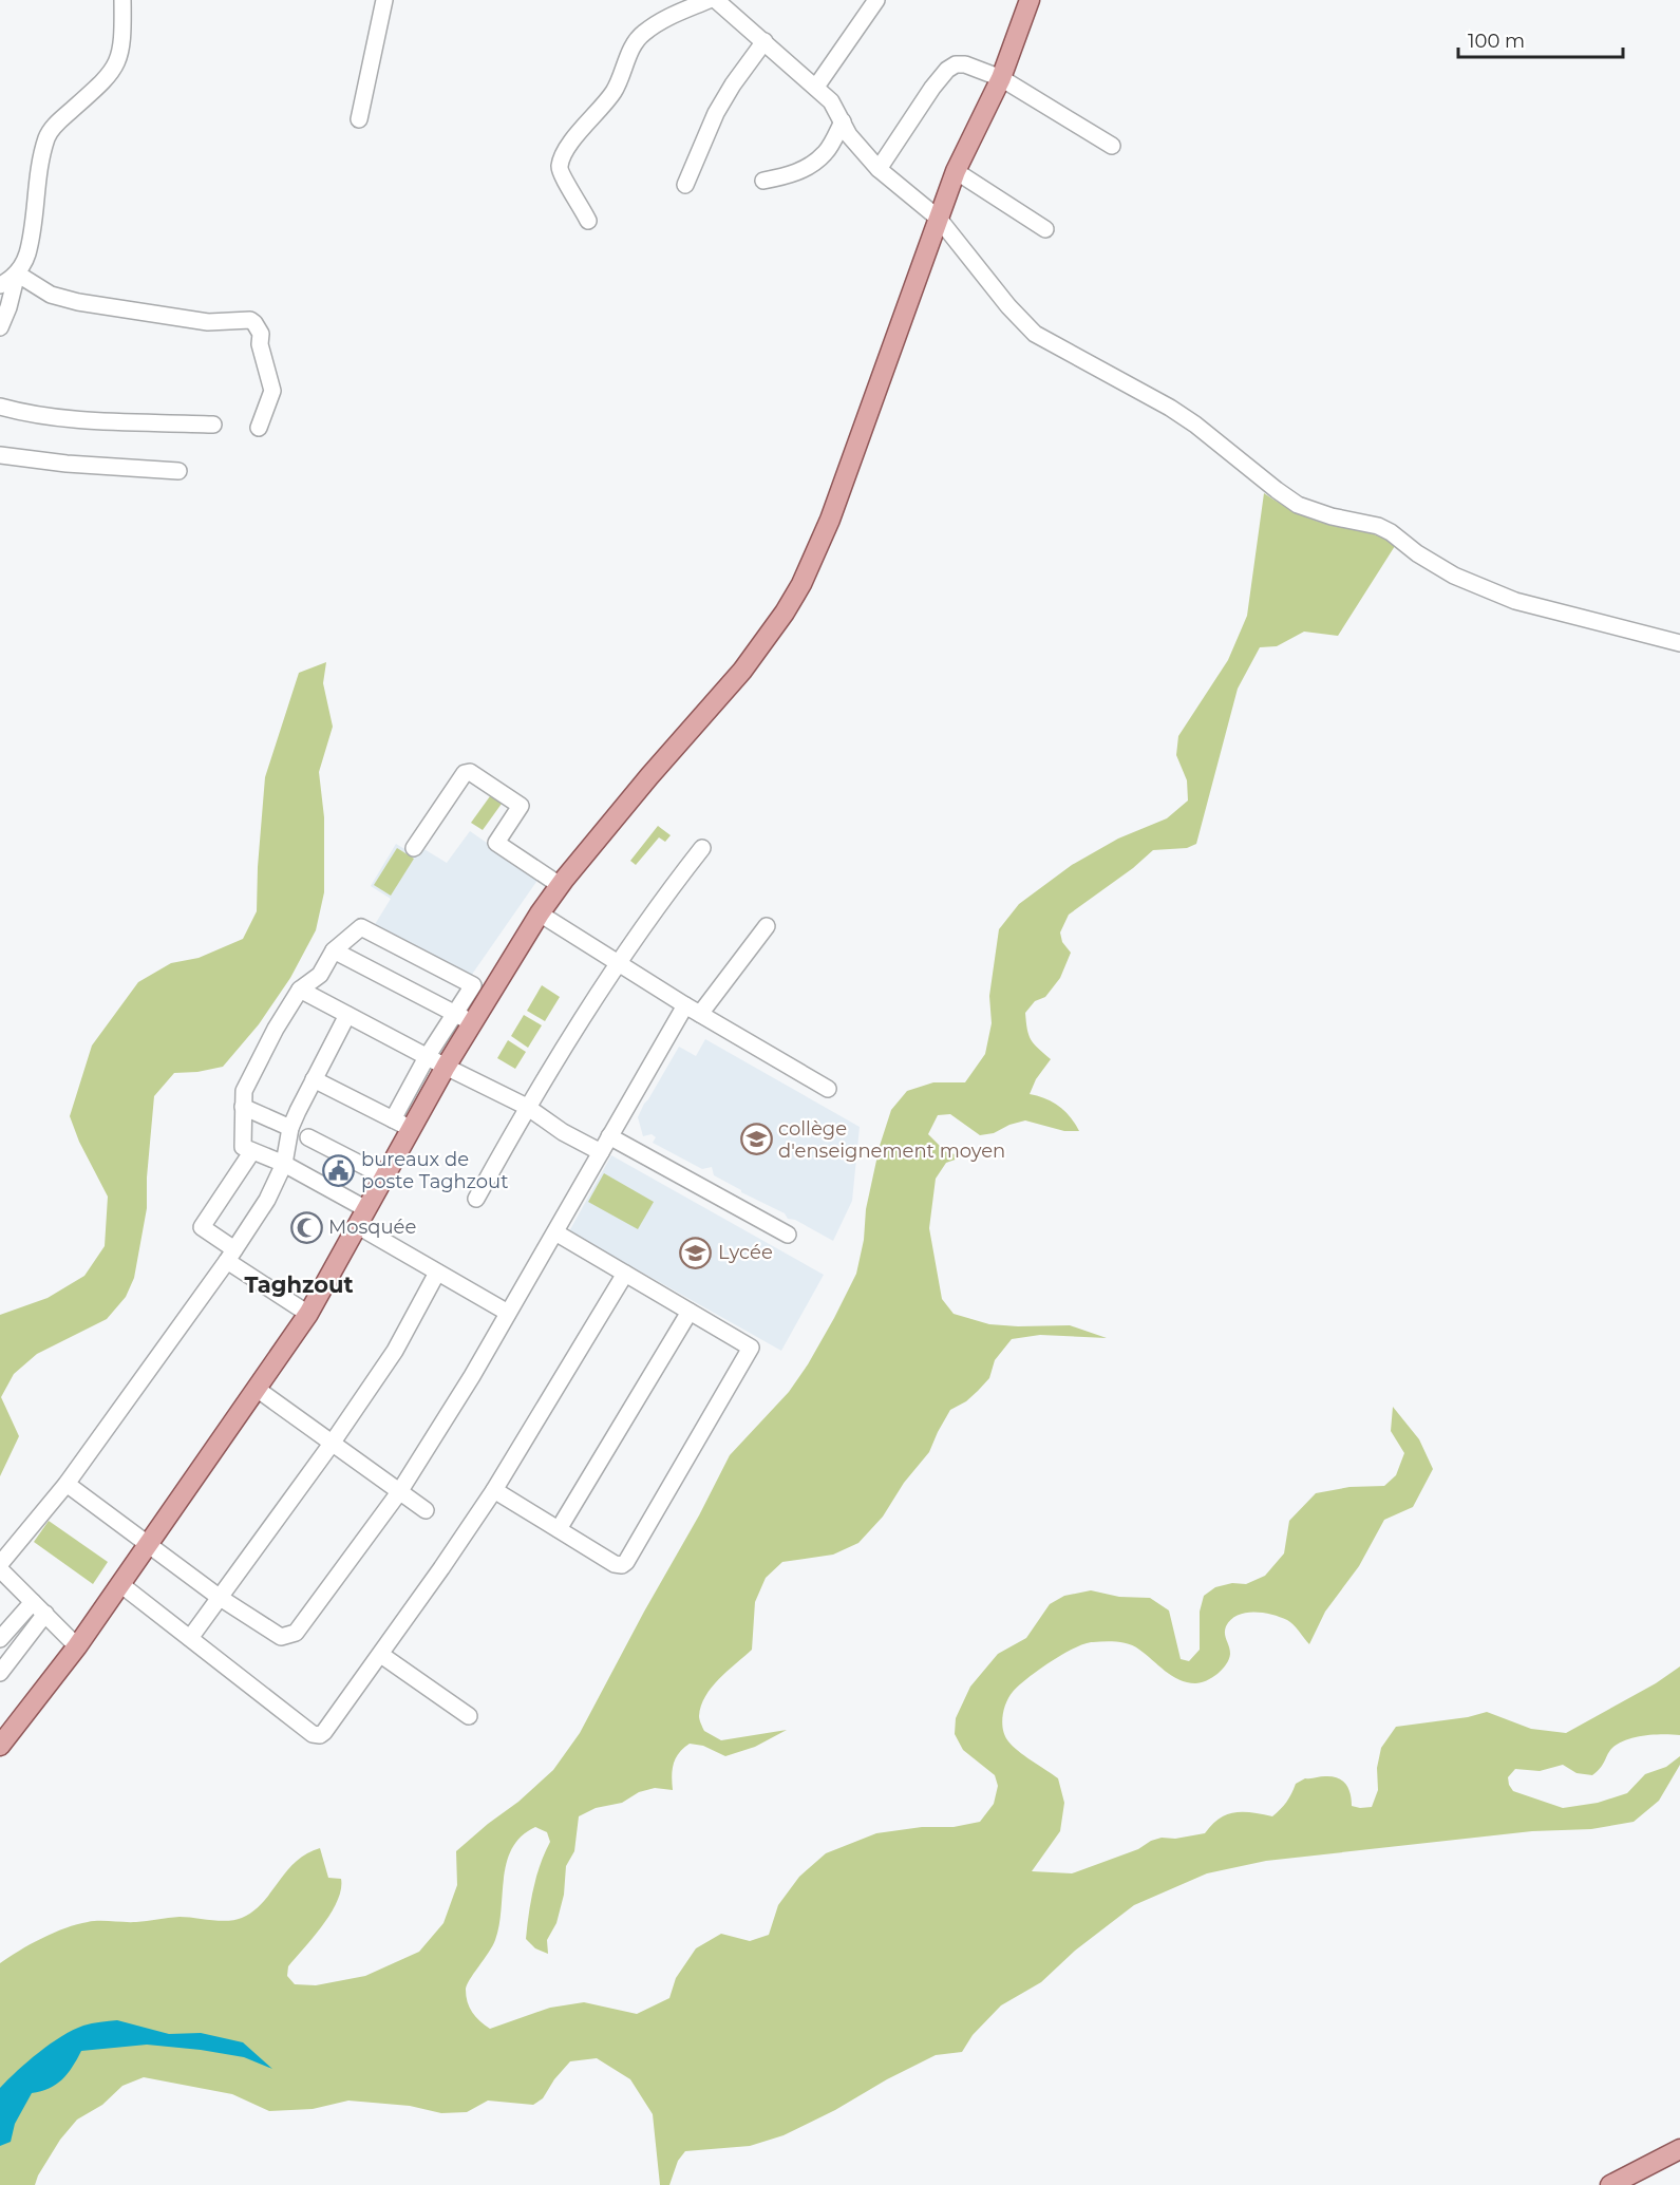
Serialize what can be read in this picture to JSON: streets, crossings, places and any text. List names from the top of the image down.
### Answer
{
  "districts": ["Taghzout"],
  "places": {
    "school or university": ["collège d'enseignement moyen", "Lycée"],
    "public building": ["bureaux de poste Taghzout"],
    "mosque": ["Mosquée"]
  },
  "scale_bar": "100 m"
}
